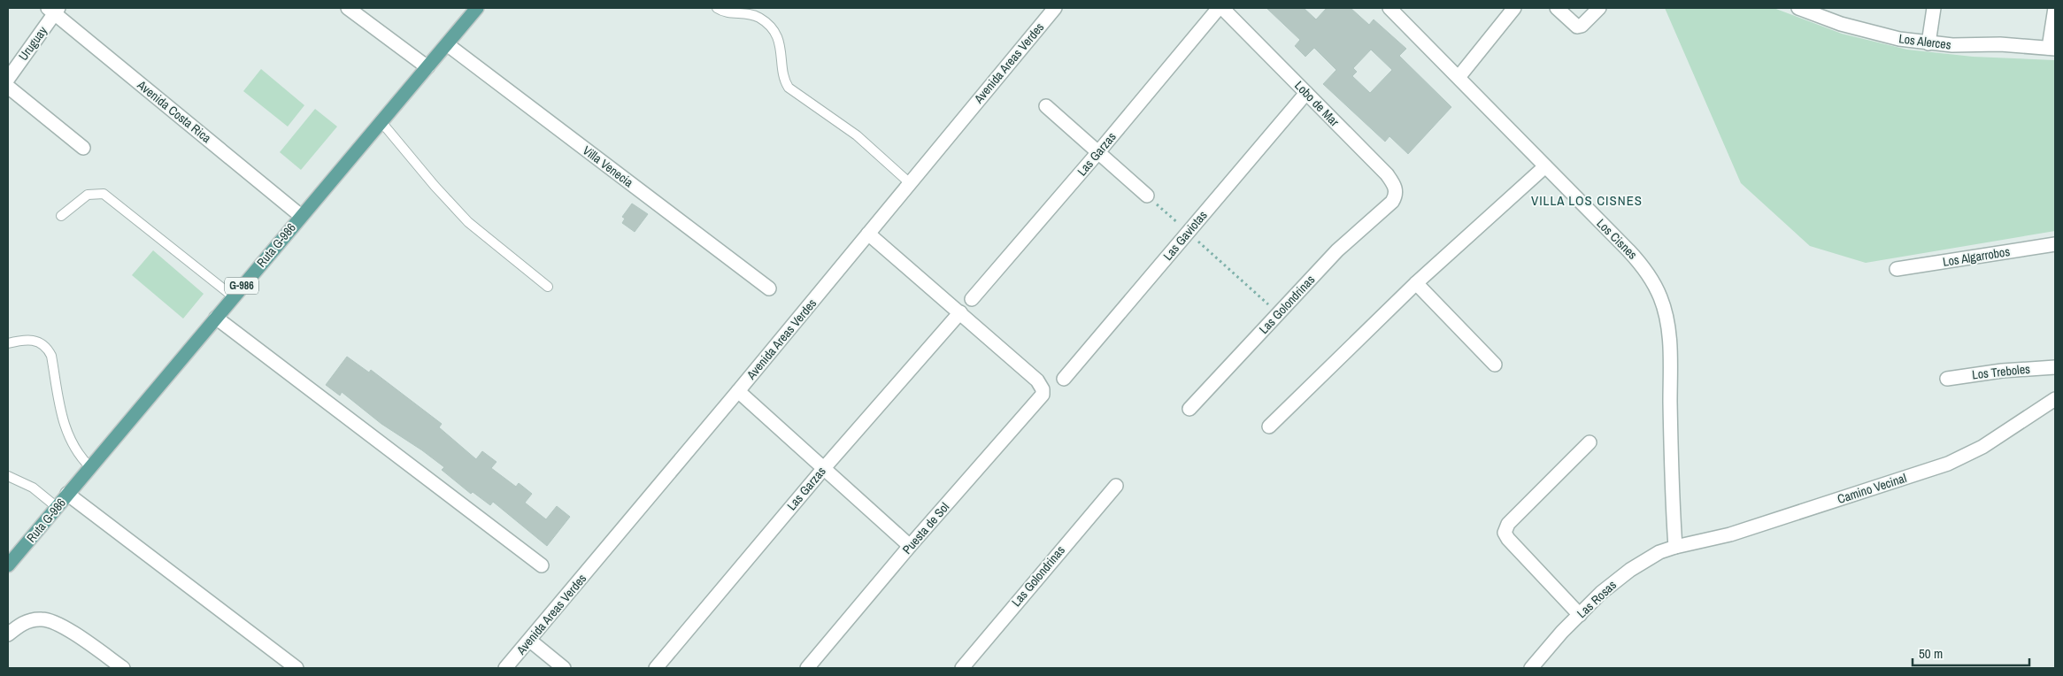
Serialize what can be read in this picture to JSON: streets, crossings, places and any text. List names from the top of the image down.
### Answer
{
  "streets": {
    "main road": ["Ruta G-986", "G-986"],
    "street": [
      "Los Alerces",
      "Uruguay",
      "Avenida Areas Verdes",
      "Lobo de Mar",
      "Avenida Costa Rica",
      "Las Garzas",
      "Villa Venecia",
      "Las Gaviotas",
      "Los Cisnes",
      "Los Algarrobos",
      "Las Golondrinas",
      "Los Treboles",
      "Camino Vecinal",
      "Puesta de Sol",
      "Las Rosas"
    ]
  },
  "crossings": [
    ["Uruguay", "Avenida Costa Rica"],
    ["Lobo de Mar", "Las Gaviotas"],
    ["Lobo de Mar", "Las Golondrinas"],
    ["Avenida Costa Rica", "Ruta G-986"],
    ["Las Garzas", "Puesta de Sol"],
    ["Villa Venecia", "Ruta G-986"],
    ["Los Cisnes", "Camino Vecinal"],
    ["Los Cisnes", "Las Rosas"],
    ["Camino Vecinal", "Las Rosas"]
  ],
  "districts": ["VILLA LOS CISNES"],
  "scale_bar": "50 m"
}
